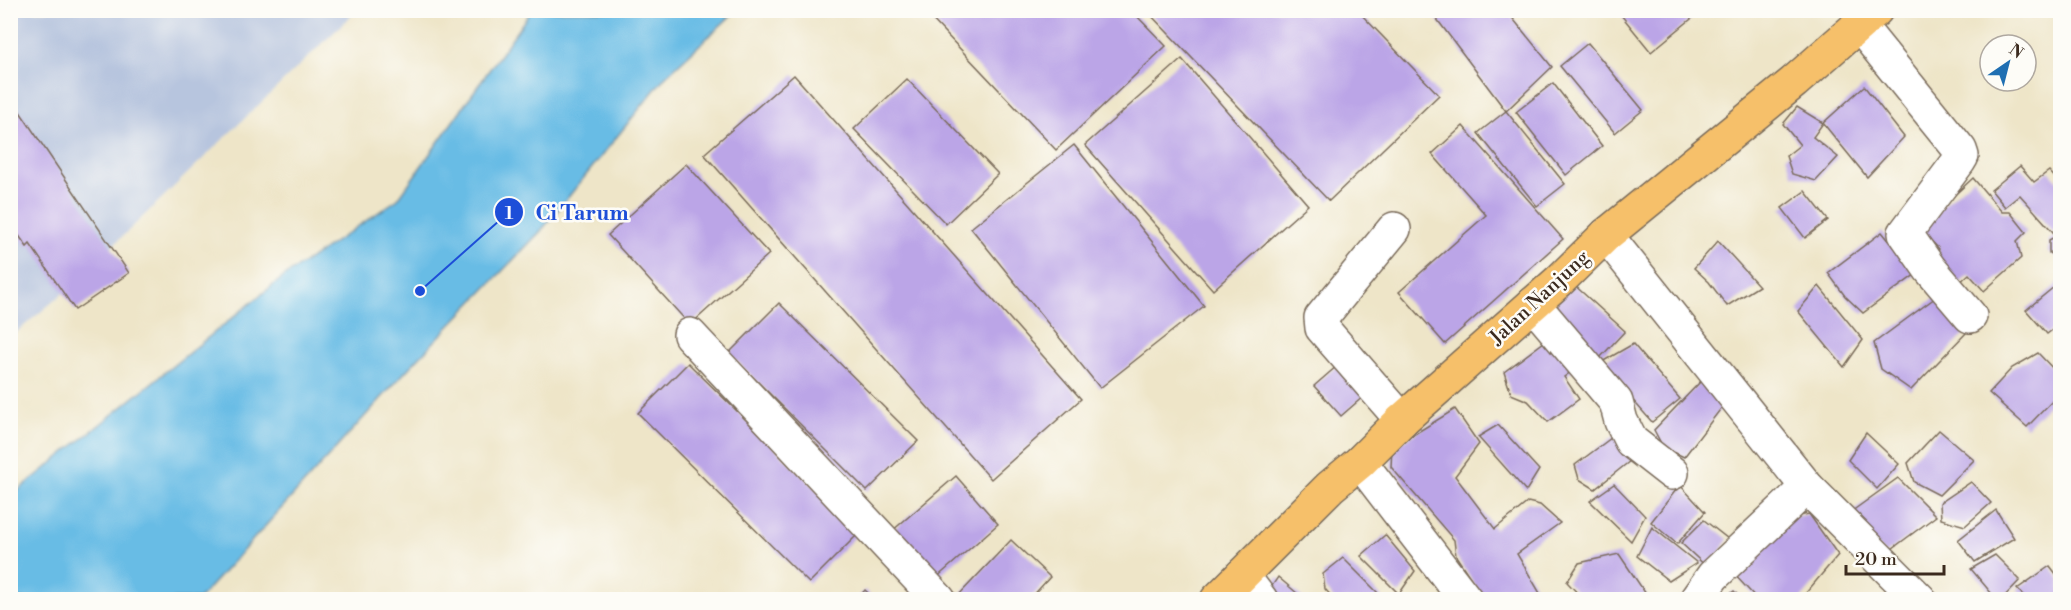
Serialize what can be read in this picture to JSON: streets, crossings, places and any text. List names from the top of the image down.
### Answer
{
  "streets": {
    "main road": ["Jalan Nanjung"]
  },
  "places": ["Ci Tarum"],
  "scale_bar": "20 m",
  "north": "top right"
}
